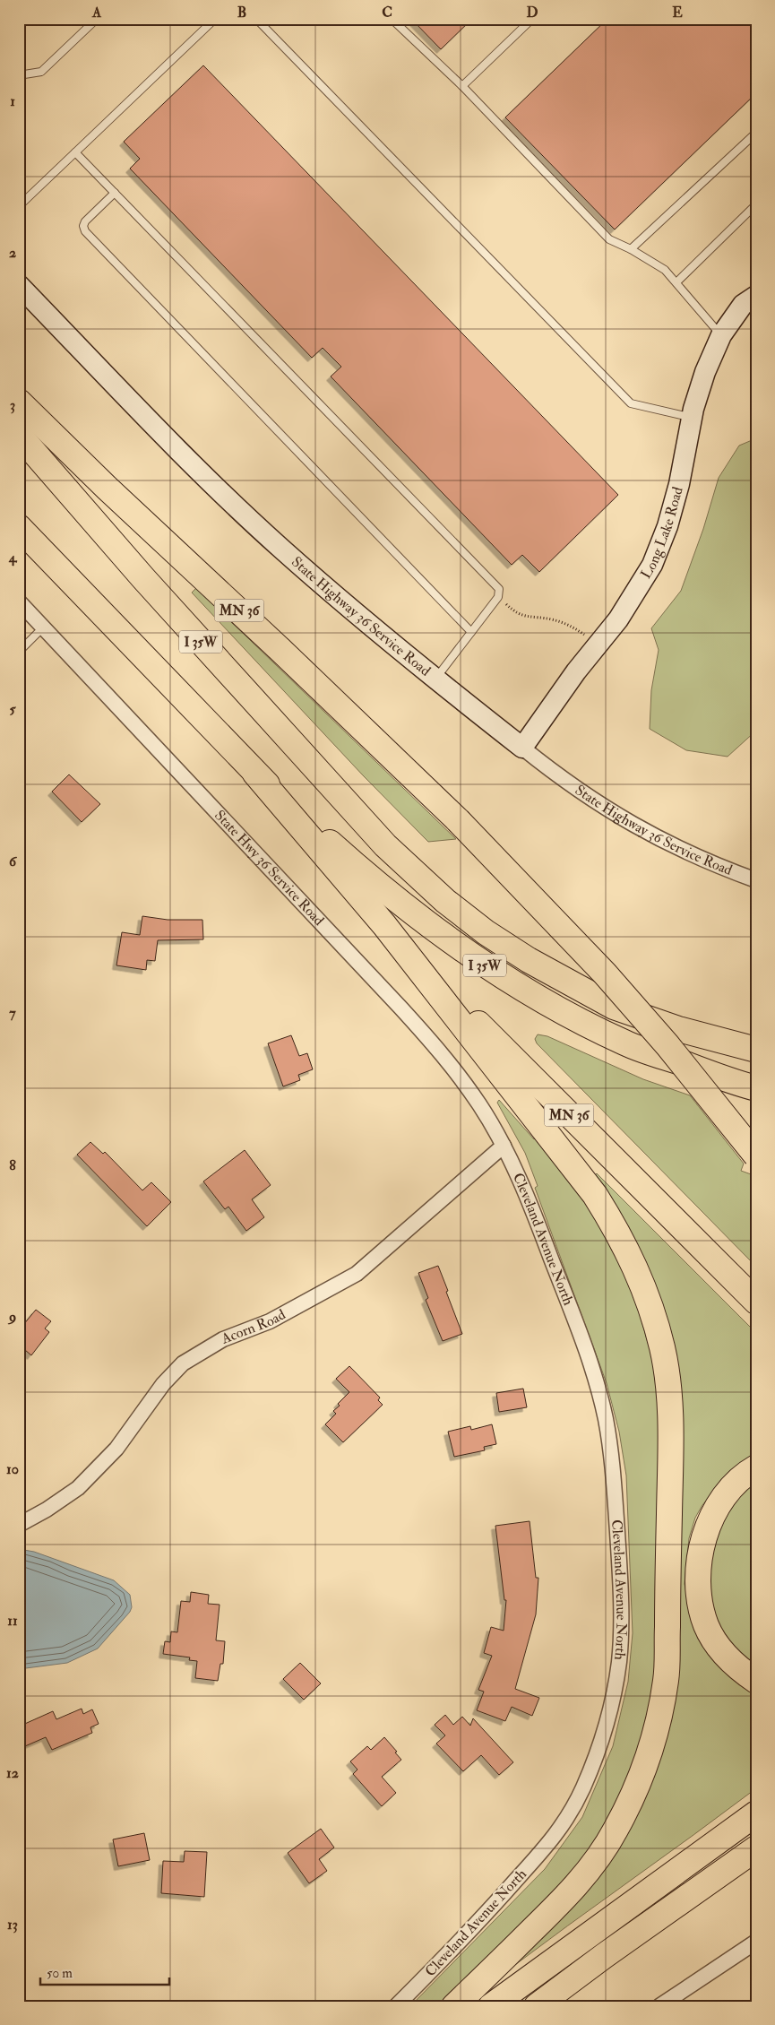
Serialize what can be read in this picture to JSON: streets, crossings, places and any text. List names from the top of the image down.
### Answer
{
  "streets": {
    "highway": ["MN 36", "I 35W"],
    "street": [
      "Long Lake Road",
      "State Highway 36 Service Road",
      "State Hwy 36 Service Road",
      "Cleveland Avenue North",
      "Acorn Road"
    ]
  },
  "crossings": [
    ["Long Lake Road", "State Highway 36 Service Road"],
    ["MN 36", "I 35W"],
    ["State Hwy 36 Service Road", "Cleveland Avenue North"],
    ["State Hwy 36 Service Road", "Acorn Road"],
    ["Cleveland Avenue North", "Acorn Road"]
  ],
  "scale_bar": "50 m",
  "grid": {
    "columns": [
      "A",
      "B",
      "C",
      "D",
      "E"
    ],
    "rows": [
      "1",
      "2",
      "3",
      "4",
      "5",
      "6",
      "7",
      "8",
      "9",
      "10",
      "11",
      "12",
      "13"
    ]
  }
}
